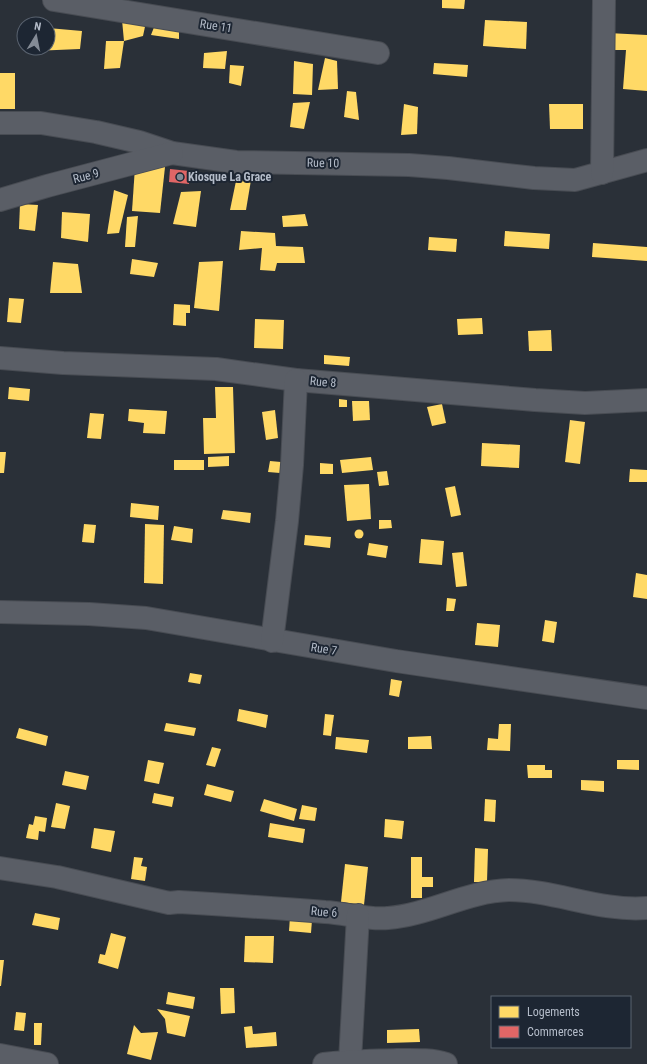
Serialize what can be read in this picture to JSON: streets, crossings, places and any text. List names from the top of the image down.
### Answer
{
  "streets": {
    "street": [
      "Rue 11",
      "Rue 10",
      "Rue 9",
      "Rue 8",
      "Rue 7",
      "Rue 6"
    ]
  },
  "crossings": [
    ["Rue 10", "Rue 9"]
  ],
  "places": ["Kiosque La Grace"],
  "legend": ["Logements", "Commerces"],
  "north": "top"
}
